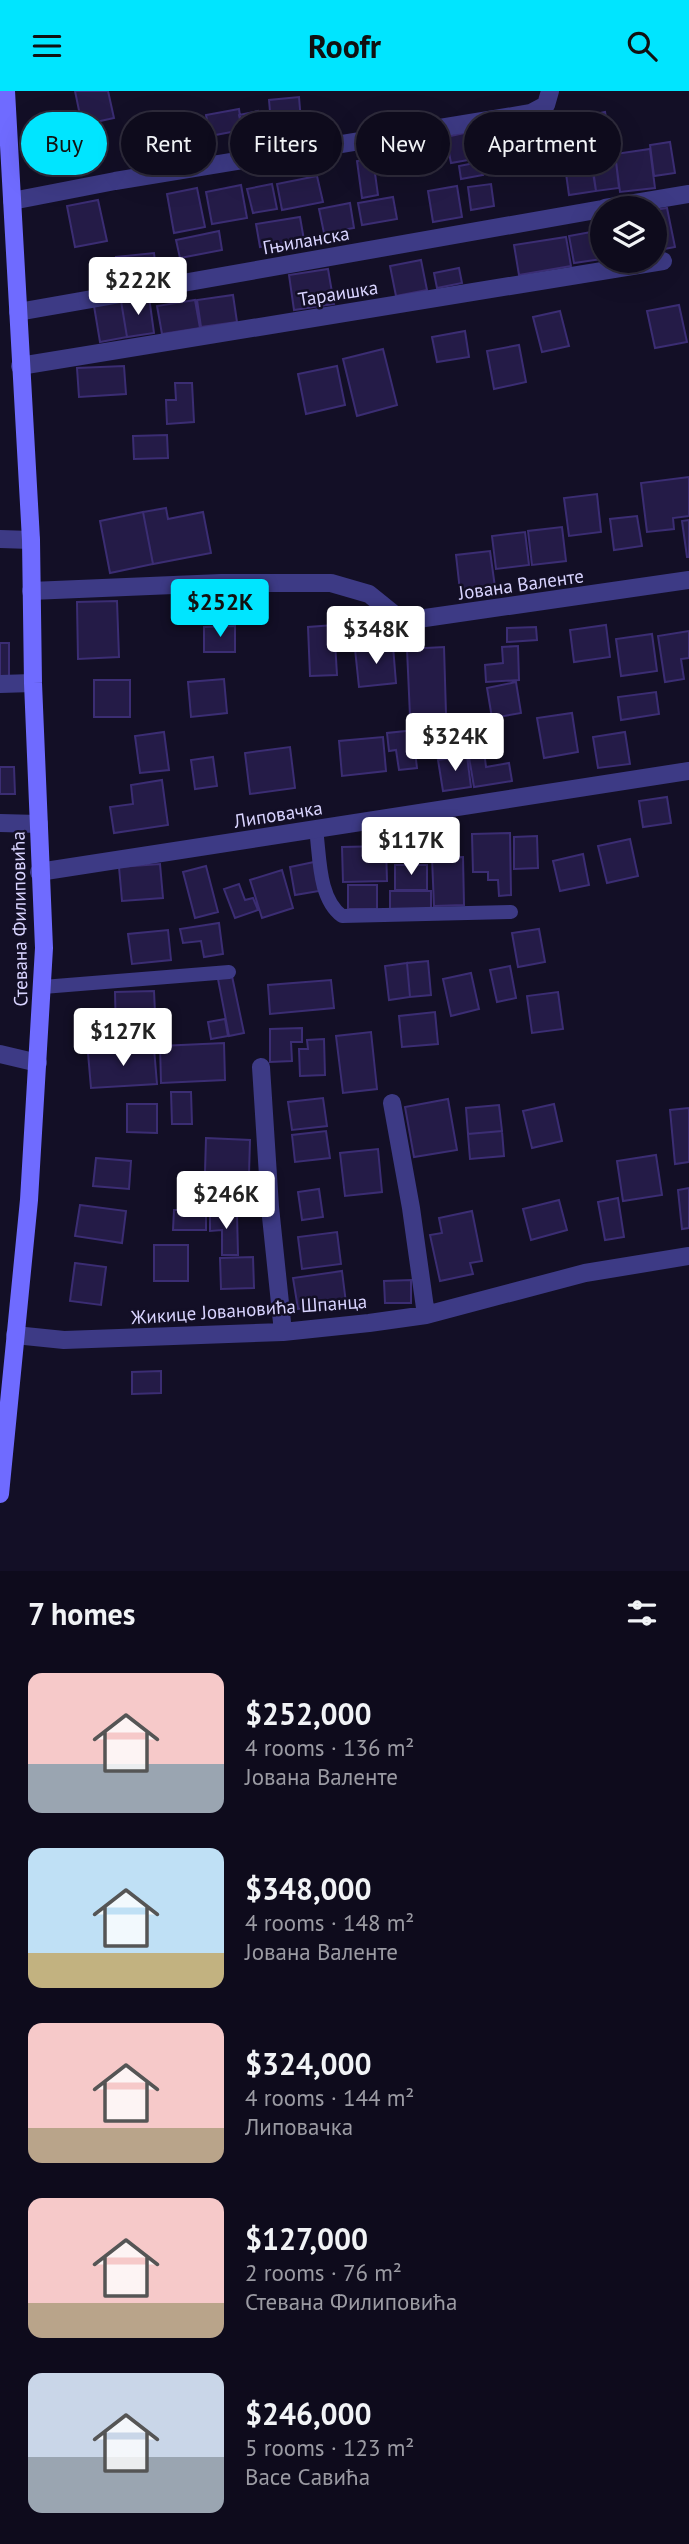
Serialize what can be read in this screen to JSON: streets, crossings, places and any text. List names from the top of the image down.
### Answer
{
  "streets": {
    "main road": ["Стевана Филиповића"],
    "street": [
      "Гњиланска",
      "Тараишка",
      "Јована Валенте",
      "Липовачка",
      "Жикице Јовановића Шпанца"
    ]
  },
  "crossings": [
    ["Гњиланска", "Стевана Филиповића"],
    ["Тараишка", "Стевана Филиповића"],
    ["Јована Валенте", "Стевана Филиповића"],
    ["Липовачка", "Стевана Филиповића"],
    ["Стевана Филиповића", "Жикице Јовановића Шпанца"]
  ],
  "page": {
    "header": "Roofr",
    "chip": [
      "Buy",
      "Rent",
      "Filters",
      "New",
      "Apartment"
    ],
    "price": [
      "$222K",
      "$252K",
      "$348K",
      "$324K",
      "$117K",
      "$127K",
      "$246K"
    ],
    "heading": "7 homes",
    "list": [
      {
        "name": "$252,000",
        "note": "4 rooms · 136 m² · Јована Валенте"
      },
      {
        "name": "$348,000",
        "note": "4 rooms · 148 m² · Јована Валенте"
      },
      {
        "name": "$324,000",
        "note": "4 rooms · 144 m² · Липовачка"
      },
      {
        "name": "$127,000",
        "note": "2 rooms · 76 m² · Стевана Филиповића"
      },
      {
        "name": "$246,000",
        "note": "5 rooms · 123 m² · Васе Савића"
      }
    ]
  }
}
